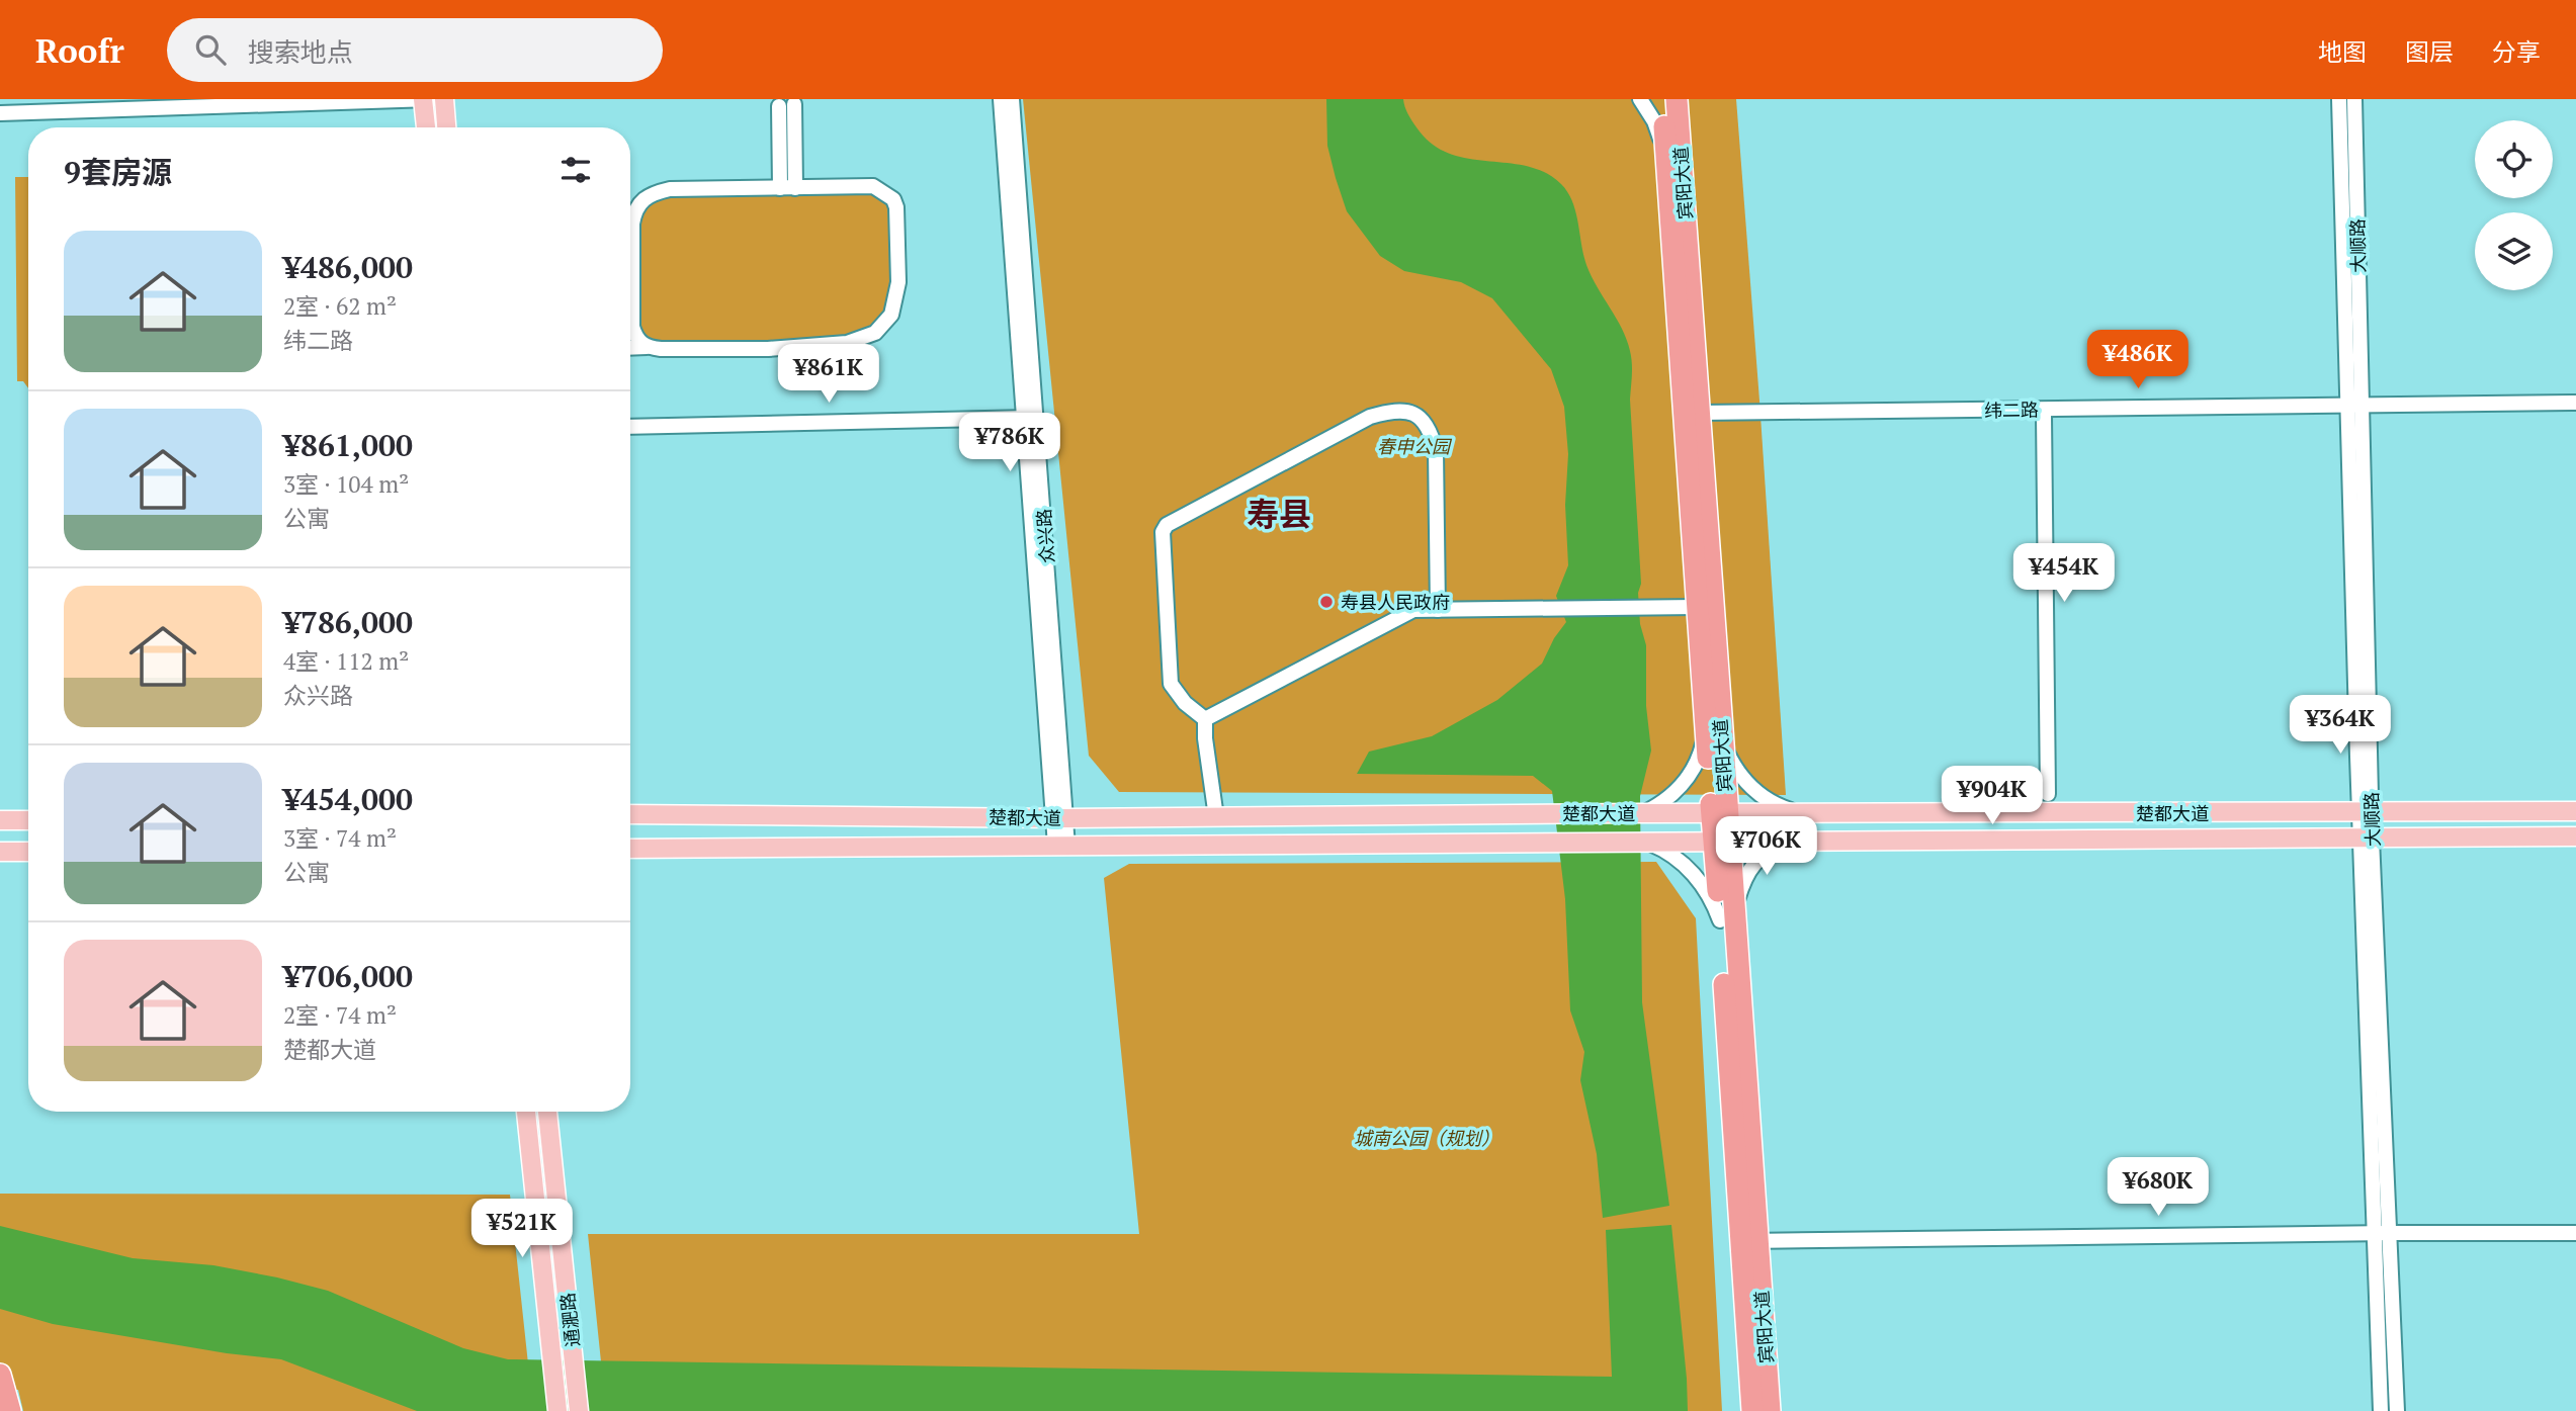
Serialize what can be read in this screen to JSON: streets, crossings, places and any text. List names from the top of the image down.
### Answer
{
  "streets": {
    "highway": ["宾阳大道"],
    "main road": ["楚都大道", "通淝路"],
    "street": ["大顺路", "纬二路", "众兴路"]
  },
  "crossings": [
    ["宾阳大道", "纬二路"],
    ["宾阳大道", "楚都大道"],
    ["大顺路", "纬二路"],
    ["大顺路", "楚都大道"],
    ["众兴路", "楚都大道"]
  ],
  "districts": ["寿县"],
  "parks": ["春申公园", "城南公园（规划）"],
  "places": ["寿县人民政府"],
  "page": {
    "header": "Roofr",
    "search": "搜索地点",
    "nav": ["地图", "图层", "分享"],
    "heading": "9套房源",
    "list": [
      {
        "name": "¥486,000",
        "note": "2室 · 62 m² · 纬二路"
      },
      {
        "name": "¥861,000",
        "note": "3室 · 104 m² · 公寓"
      },
      {
        "name": "¥786,000",
        "note": "4室 · 112 m² · 众兴路"
      },
      {
        "name": "¥454,000",
        "note": "3室 · 74 m² · 公寓"
      },
      {
        "name": "¥706,000",
        "note": "2室 · 74 m² · 楚都大道"
      }
    ],
    "price": [
      "¥486K",
      "¥861K",
      "¥786K",
      "¥454K",
      "¥364K",
      "¥904K",
      "¥706K",
      "¥680K",
      "¥521K"
    ]
  }
}
